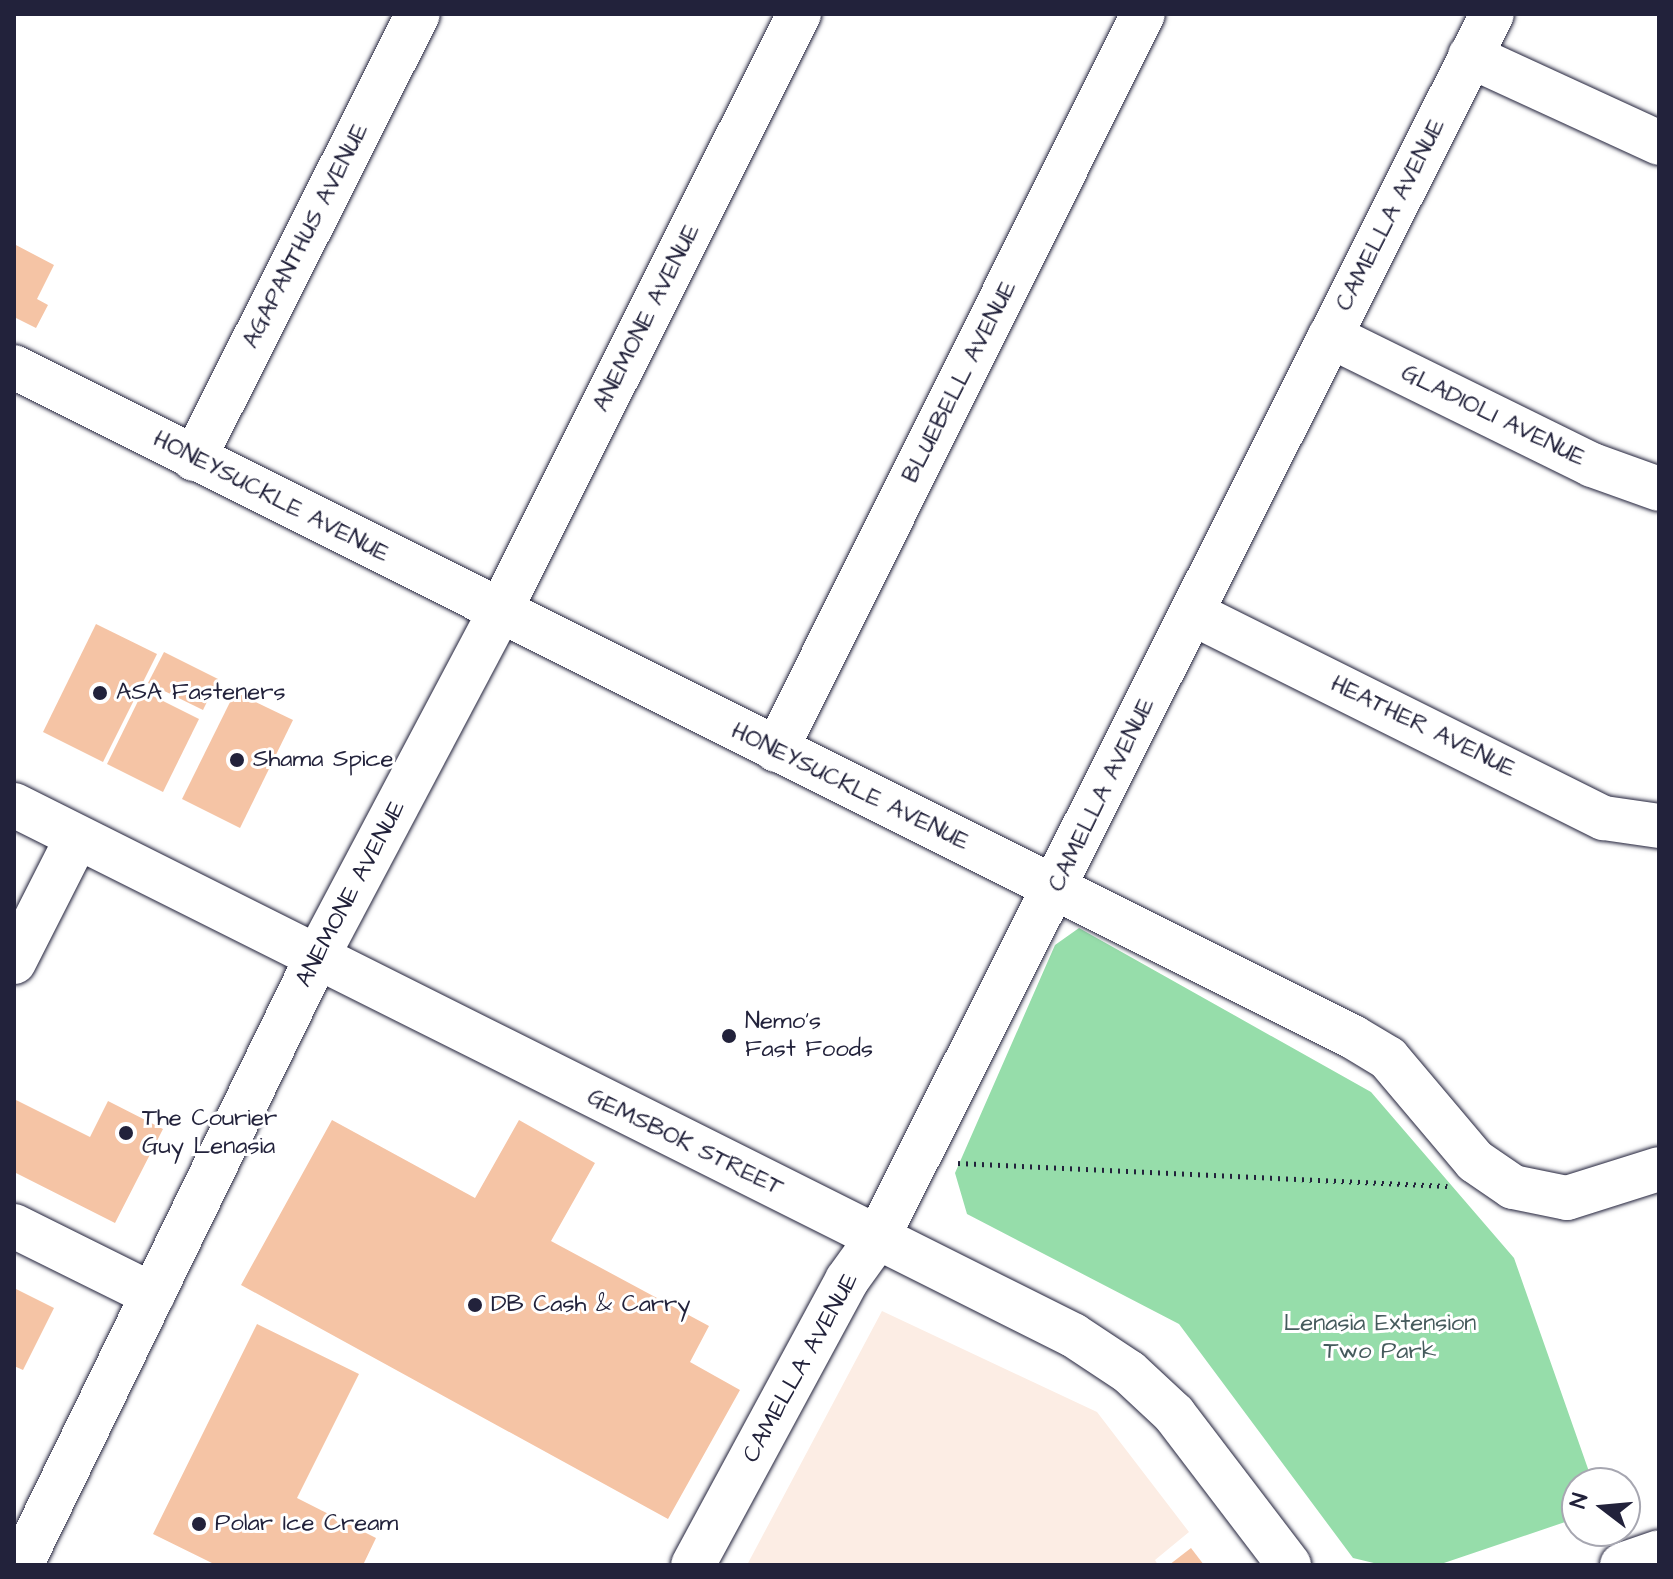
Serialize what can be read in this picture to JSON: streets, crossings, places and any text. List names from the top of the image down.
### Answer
{
  "streets": {
    "street": [
      "CAMELLA AVENUE",
      "AGAPANTHUS AVENUE",
      "ANEMONE AVENUE",
      "BLUEBELL AVENUE",
      "GLADIOLI AVENUE",
      "HONEYSUCKLE AVENUE",
      "HEATHER AVENUE",
      "GEMSBOK STREET"
    ]
  },
  "crossings": [
    ["CAMELLA AVENUE", "GLADIOLI AVENUE"],
    ["CAMELLA AVENUE", "HONEYSUCKLE AVENUE"],
    ["CAMELLA AVENUE", "HEATHER AVENUE"],
    ["CAMELLA AVENUE", "GEMSBOK STREET"],
    ["AGAPANTHUS AVENUE", "HONEYSUCKLE AVENUE"],
    ["ANEMONE AVENUE", "HONEYSUCKLE AVENUE"],
    ["ANEMONE AVENUE", "GEMSBOK STREET"],
    ["BLUEBELL AVENUE", "HONEYSUCKLE AVENUE"]
  ],
  "parks": ["Lenasia Extension Two Park"],
  "places": [
    "ASA Fasteners",
    "Shama Spice",
    "Nemo's Fast Foods",
    "The Courier Guy Lenasia",
    "DB Cash & Carry",
    "Polar Ice Cream"
  ],
  "north": "left"
}
